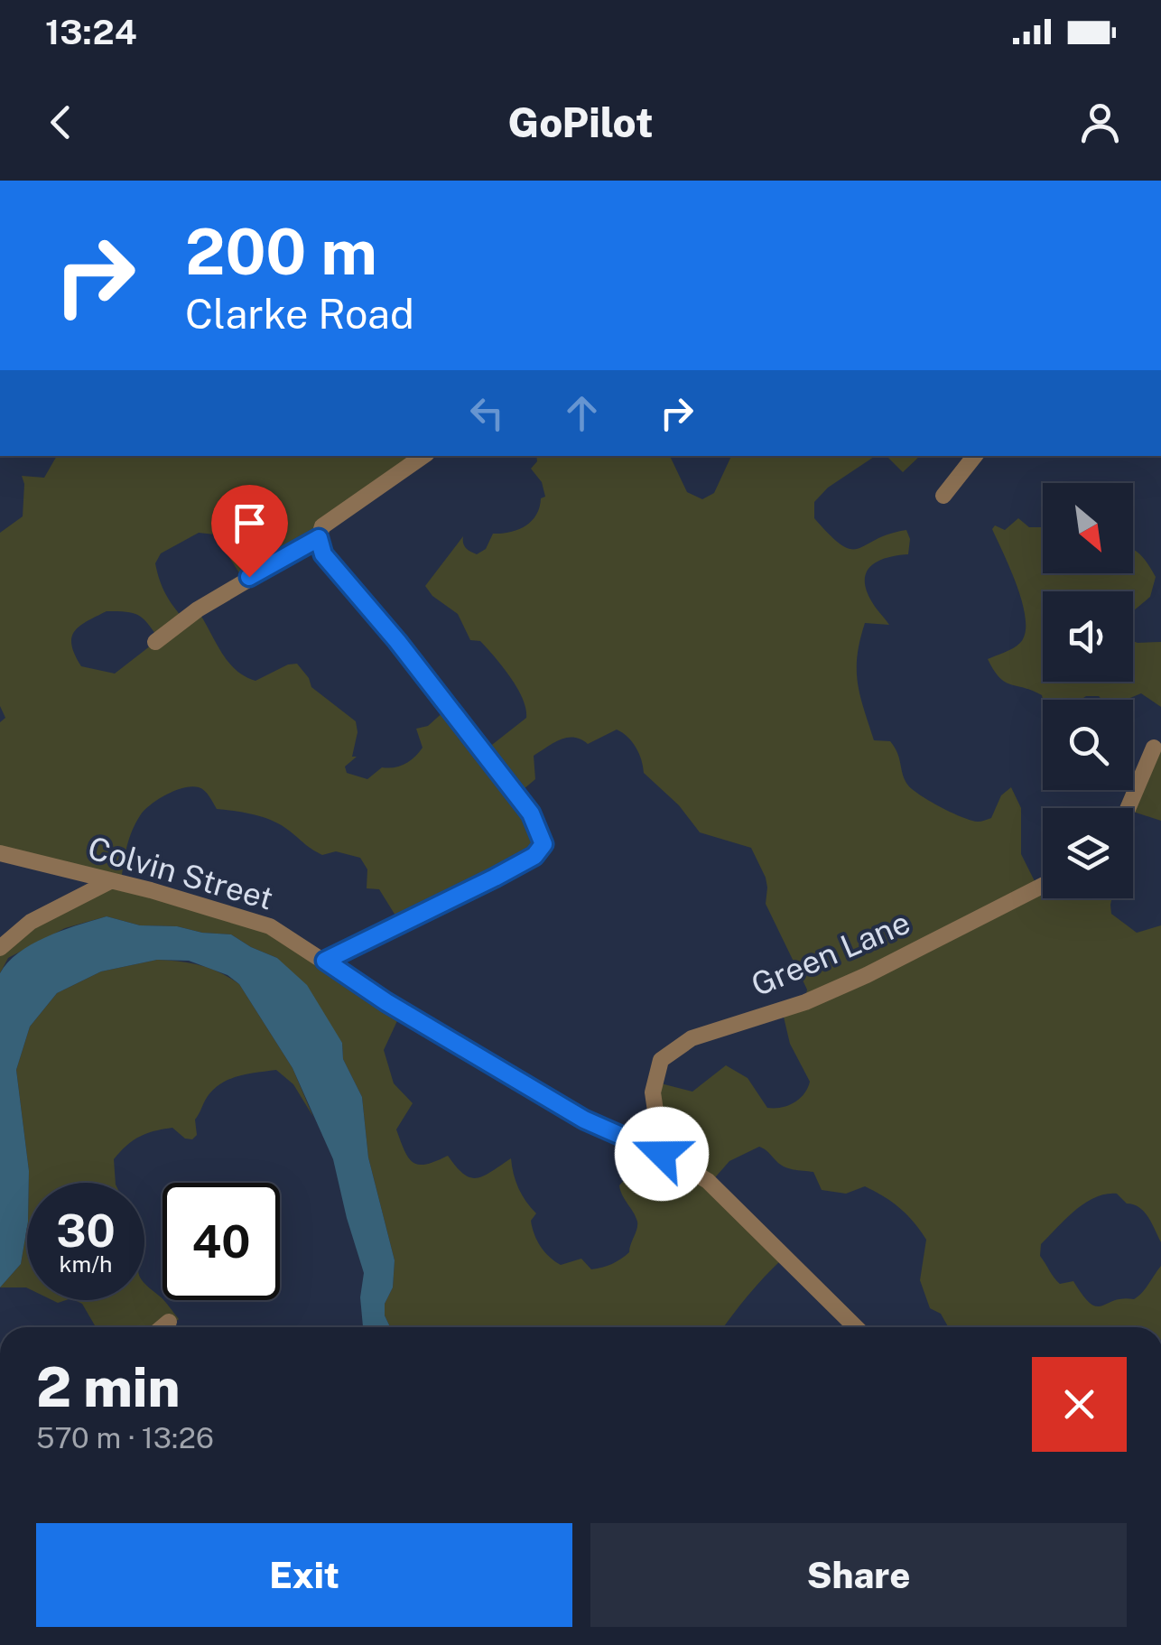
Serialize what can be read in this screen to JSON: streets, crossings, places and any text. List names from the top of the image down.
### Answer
{
  "streets": {
    "street": ["Colvin Street", "Green Lane"]
  },
  "crossings": [
    ["Colvin Street", "Green Lane"]
  ],
  "north": "bottom right",
  "page": {
    "status": "13:24",
    "header": "GoPilot",
    "turn": ["200 m", "Clarke Road"],
    "speed": "30 km/h",
    "limit": "40",
    "heading": ["2 min", "570 m · 13:26"],
    "buttons": ["Exit", "Share"]
  }
}
